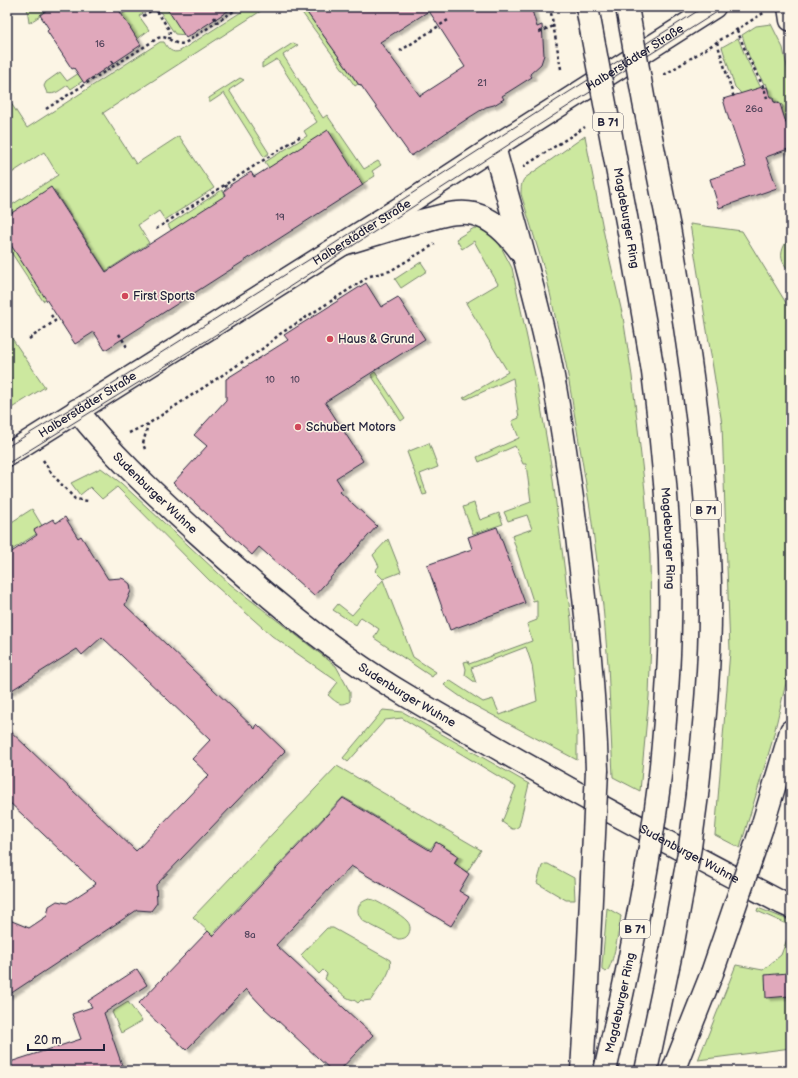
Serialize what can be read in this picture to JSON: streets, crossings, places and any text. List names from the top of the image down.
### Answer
{
  "streets": {
    "main road": [
      "Halberstädter Straße",
      "B 71",
      "Magdeburger Ring",
      "Sudenburger Wuhne"
    ]
  },
  "crossings": [
    ["Halberstädter Straße", "Sudenburger Wuhne"]
  ],
  "places": ["First Sports", "Haus & Grund", "Schubert Motors"],
  "house_numbers": [
    "16",
    "21",
    "26a",
    "19",
    "10",
    "10",
    "8a"
  ],
  "scale_bar": "20 m"
}
